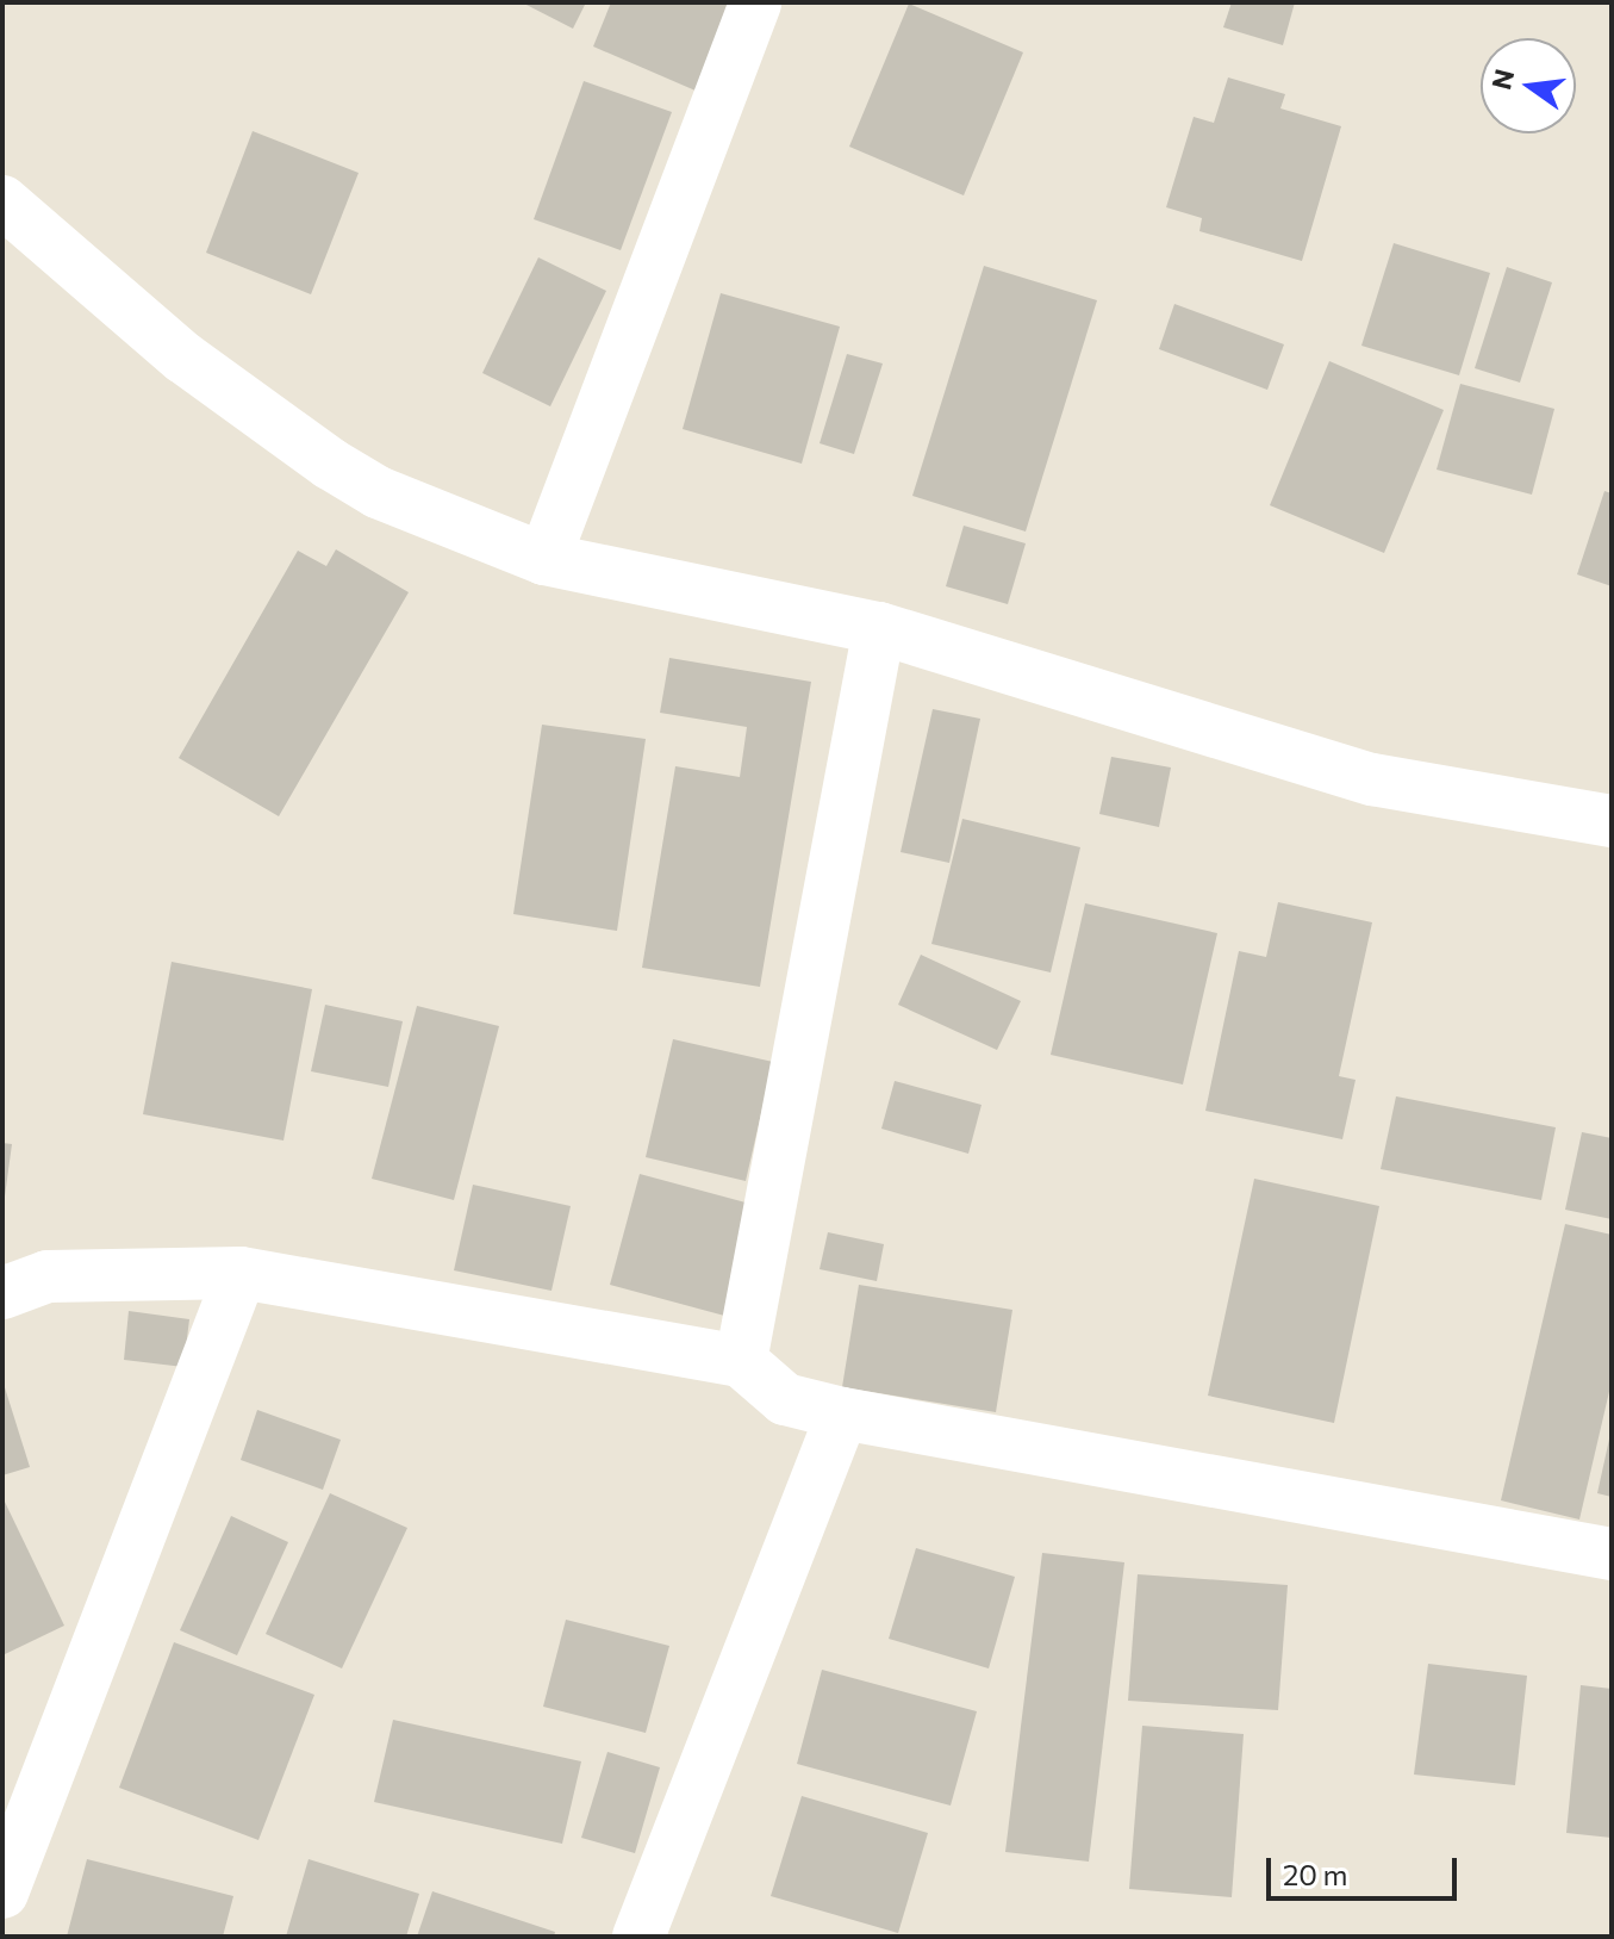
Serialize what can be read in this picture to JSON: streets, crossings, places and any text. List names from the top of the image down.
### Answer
{
  "scale_bar": "20 m",
  "north": "left"
}
